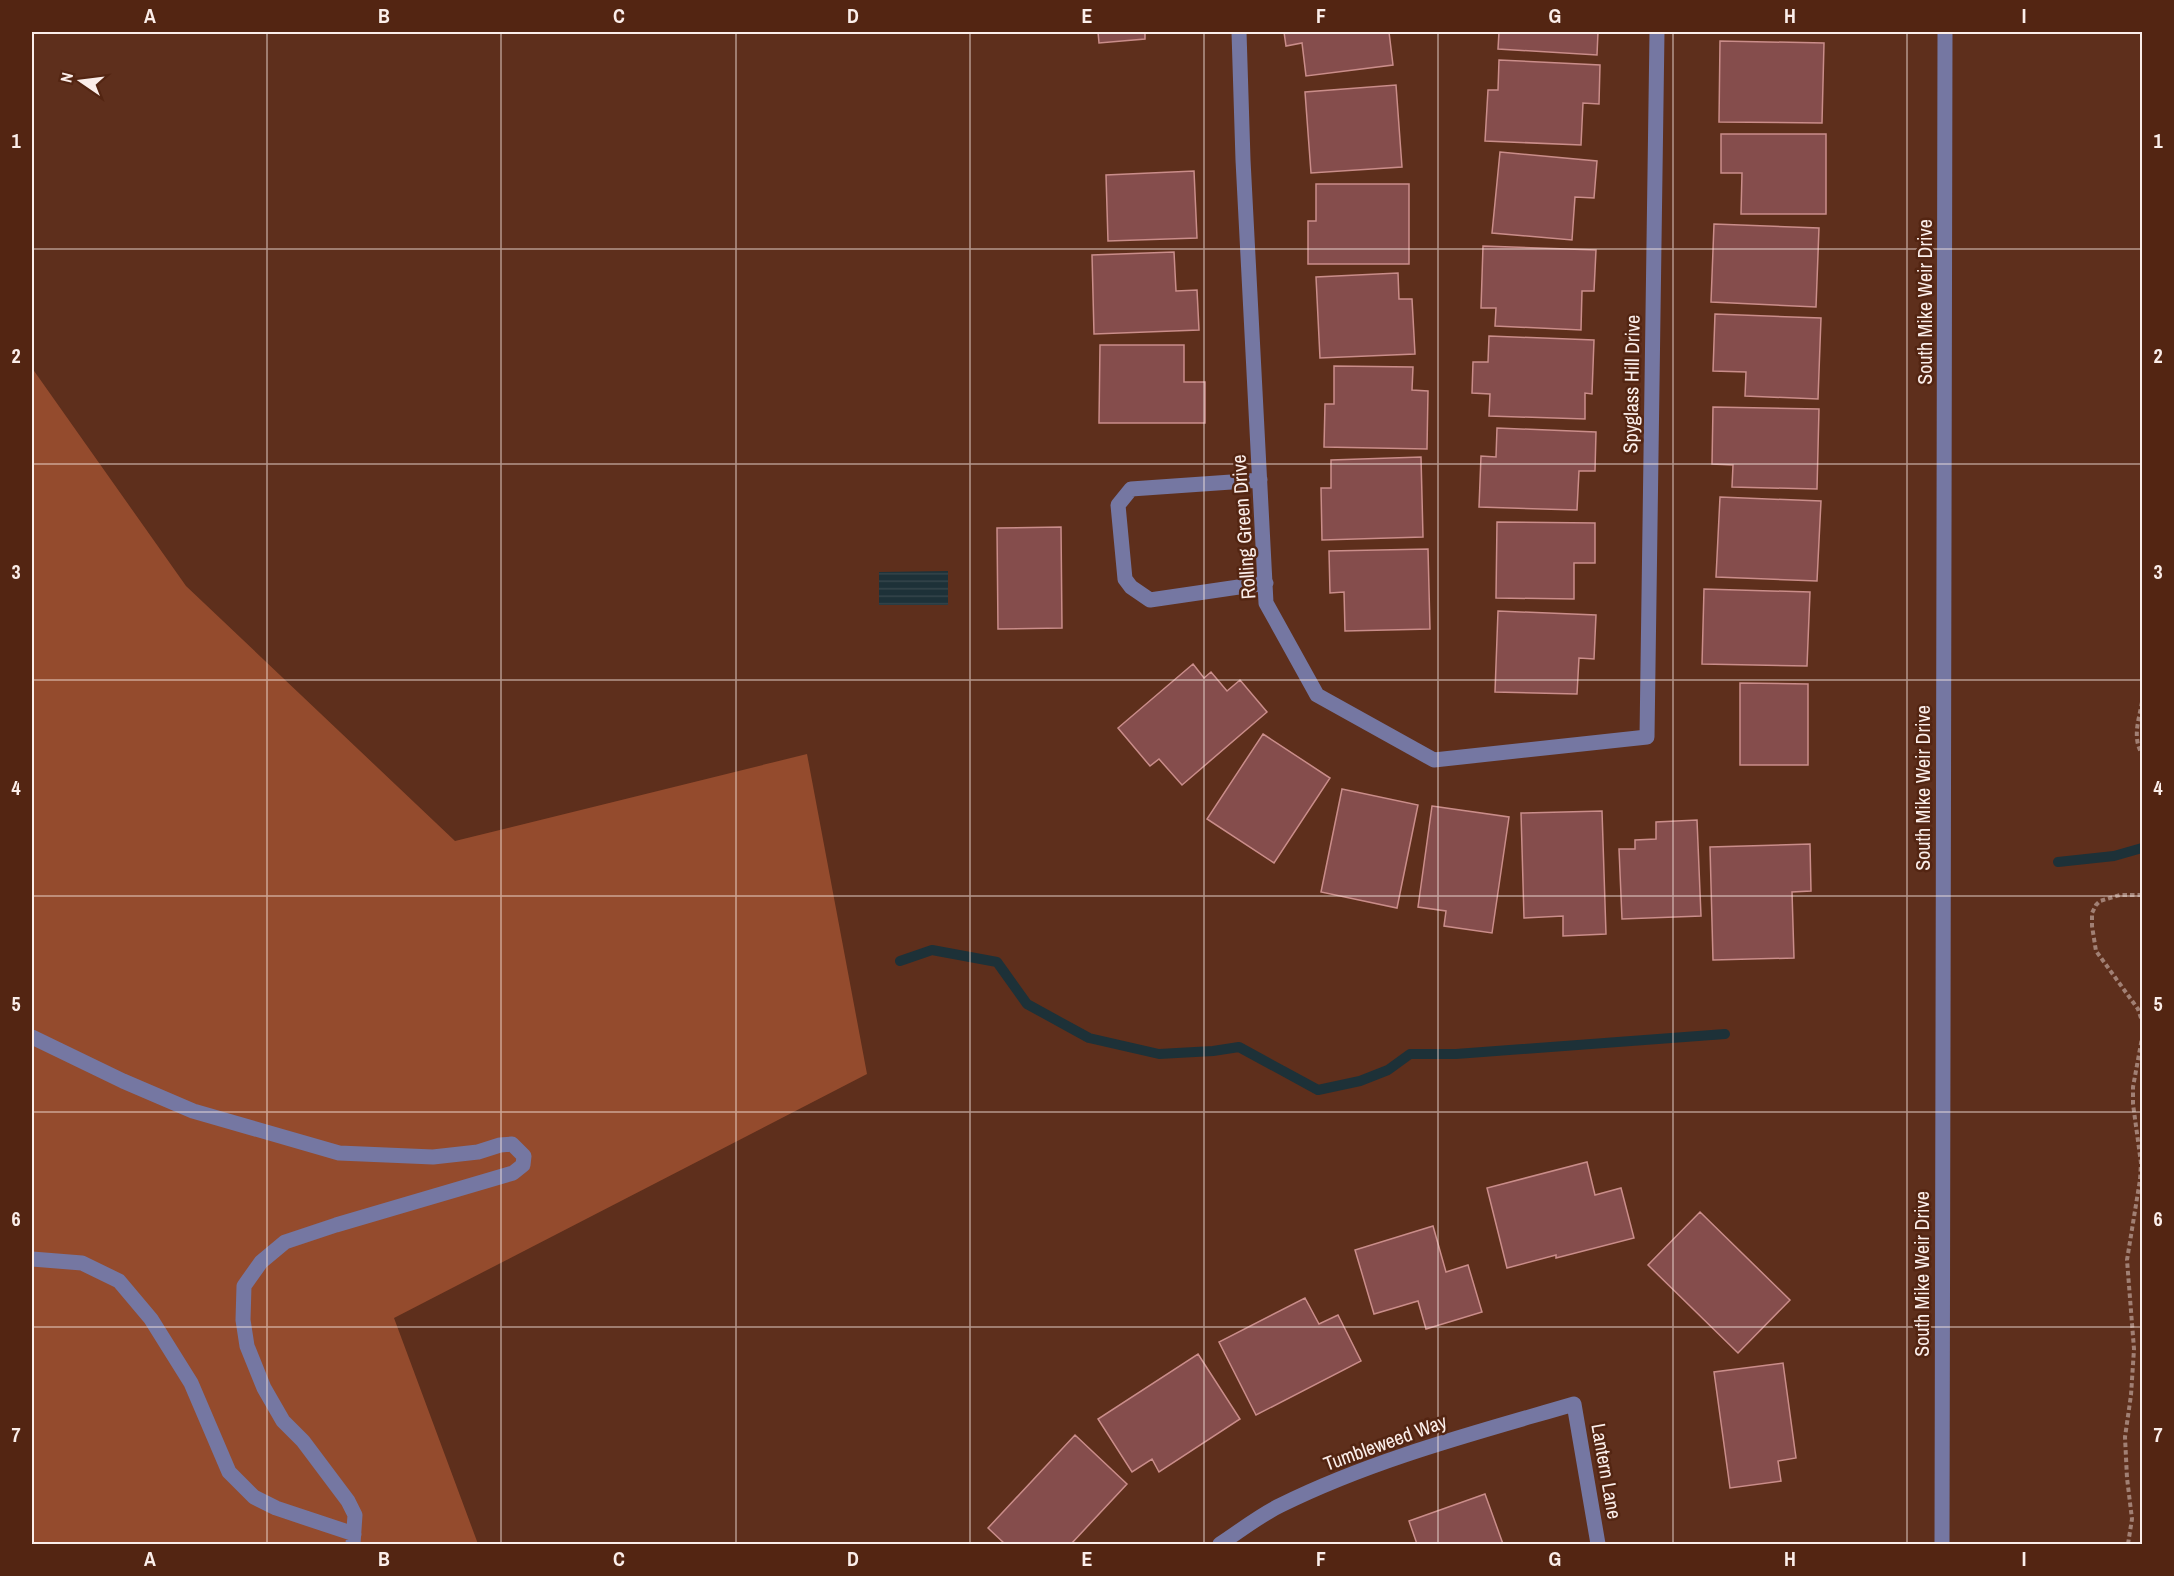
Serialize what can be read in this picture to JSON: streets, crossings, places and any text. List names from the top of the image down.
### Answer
{
  "streets": {
    "street": [
      "South Mike Weir Drive",
      "Spyglass Hill Drive",
      "Rolling Green Drive",
      "Tumbleweed Way",
      "Lantern Lane"
    ]
  },
  "crossings": [
    ["Spyglass Hill Drive", "Rolling Green Drive"],
    ["Tumbleweed Way", "Lantern Lane"]
  ],
  "north": "left",
  "grid": {
    "columns": [
      "A",
      "B",
      "C",
      "D",
      "E",
      "F",
      "G",
      "H",
      "I"
    ],
    "rows": [
      "1",
      "2",
      "3",
      "4",
      "5",
      "6",
      "7"
    ]
  }
}
